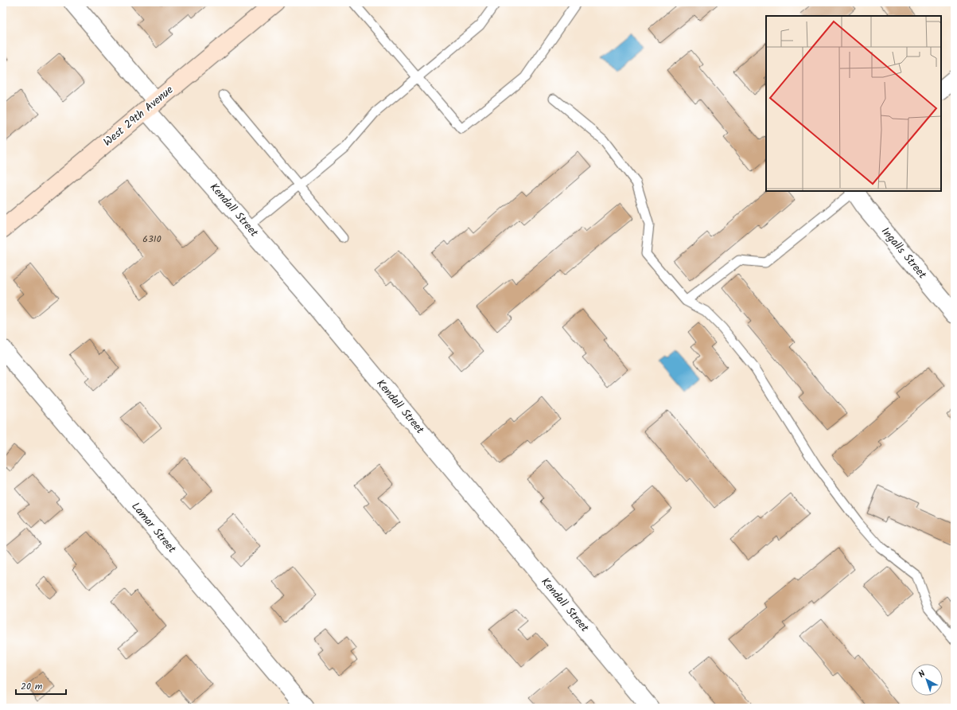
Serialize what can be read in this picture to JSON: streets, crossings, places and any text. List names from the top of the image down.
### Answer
{
  "streets": {
    "street": [
      "West 29th Avenue",
      "Kendall Street",
      "Ingalls Street",
      "Lamar Street"
    ]
  },
  "crossings": [
    ["West 29th Avenue", "Kendall Street"]
  ],
  "house_numbers": ["6310"],
  "scale_bar": "20 m",
  "north": "top left"
}
